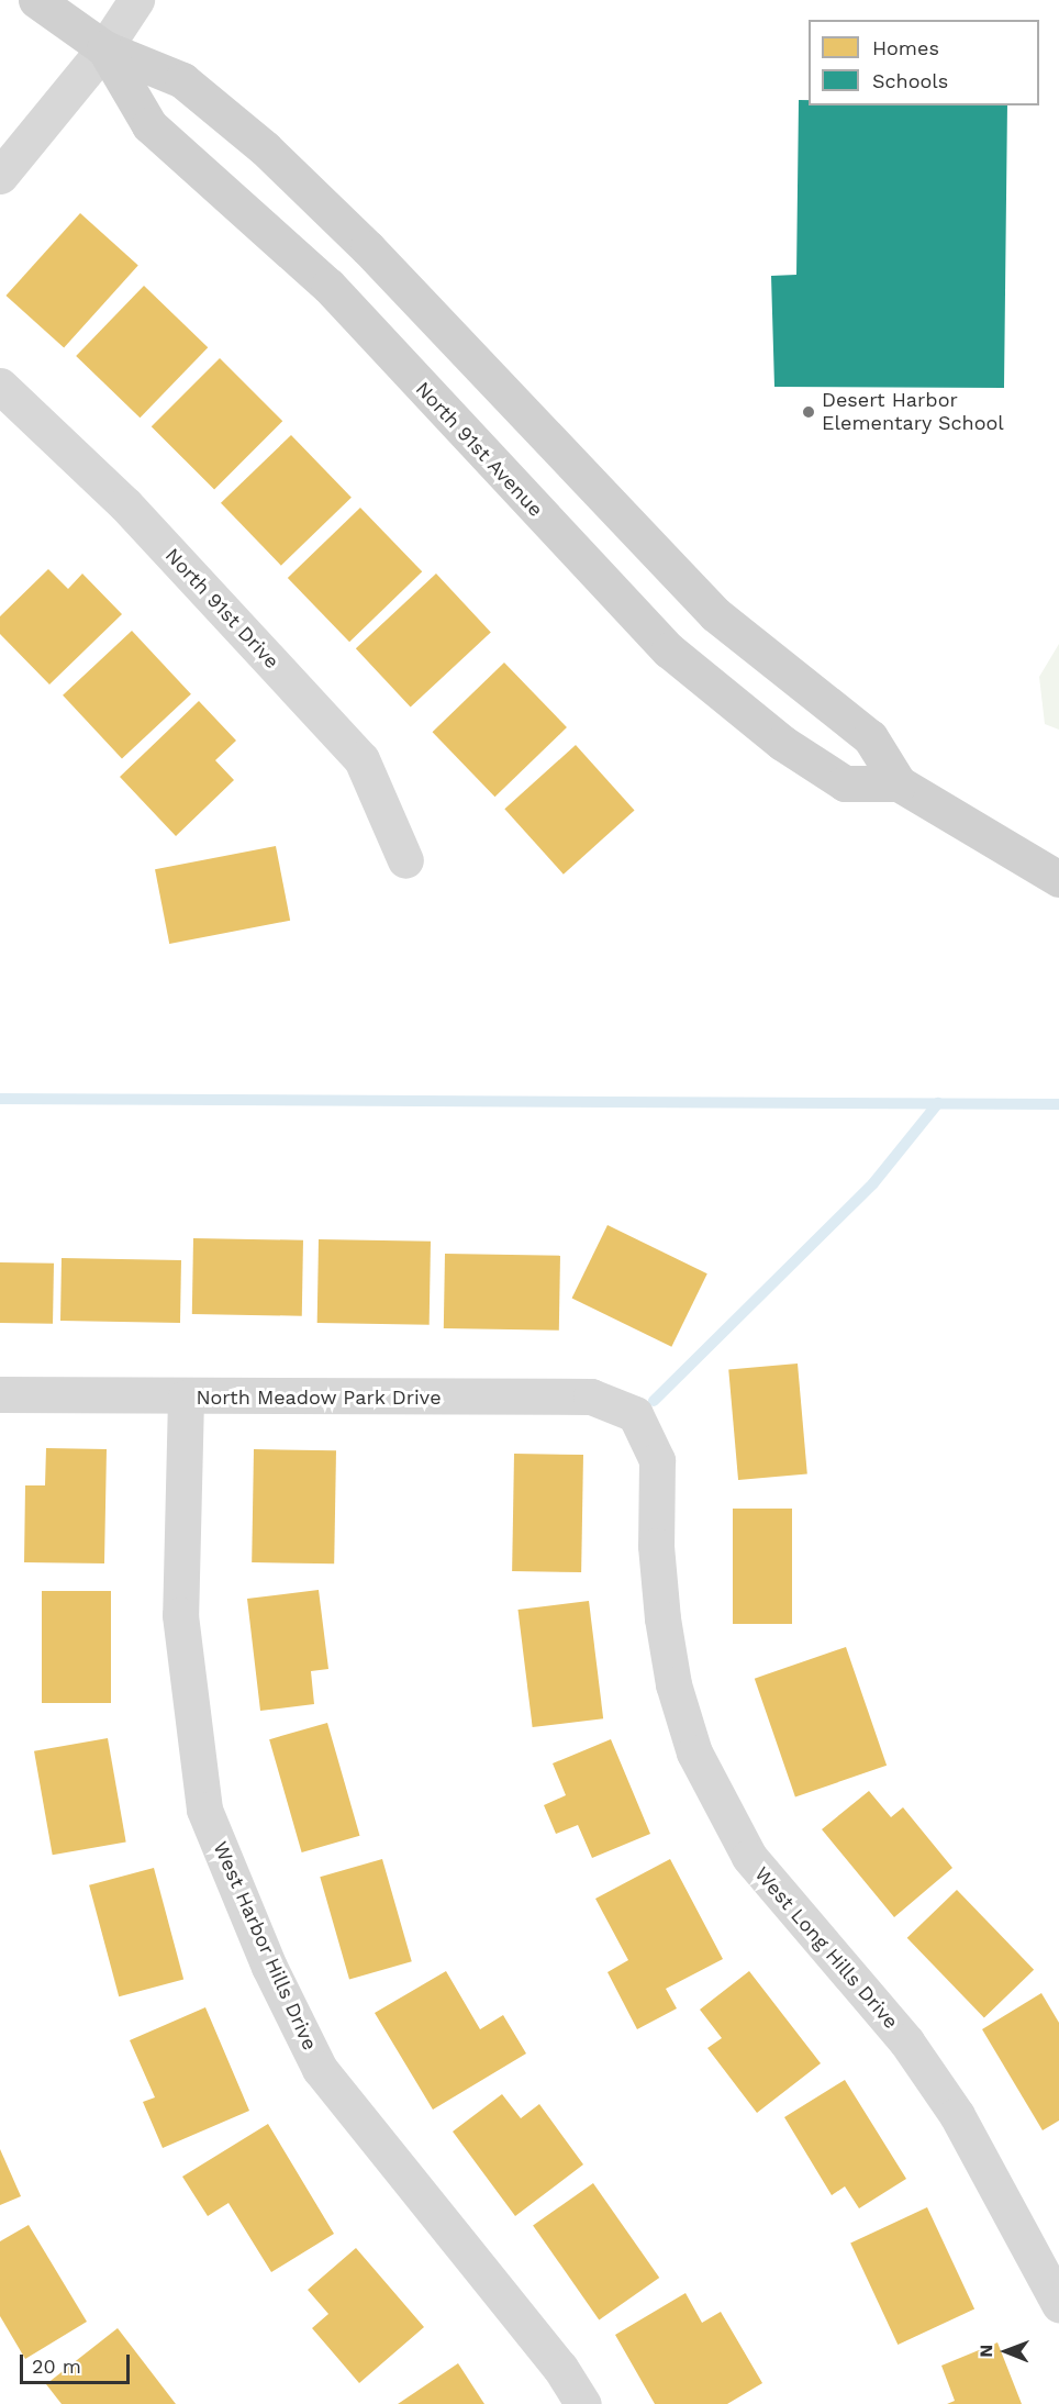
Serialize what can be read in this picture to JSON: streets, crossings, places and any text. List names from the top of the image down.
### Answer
{
  "streets": {
    "main road": ["North 91st Avenue"],
    "street": [
      "North 91st Drive",
      "North Meadow Park Drive",
      "West Harbor Hills Drive",
      "West Long Hills Drive"
    ]
  },
  "crossings": [
    ["North Meadow Park Drive", "West Harbor Hills Drive"],
    ["North Meadow Park Drive", "West Long Hills Drive"]
  ],
  "places": ["Desert Harbor Elementary School"],
  "legend": ["Homes", "Schools"],
  "scale_bar": "20 m",
  "north": "left"
}
